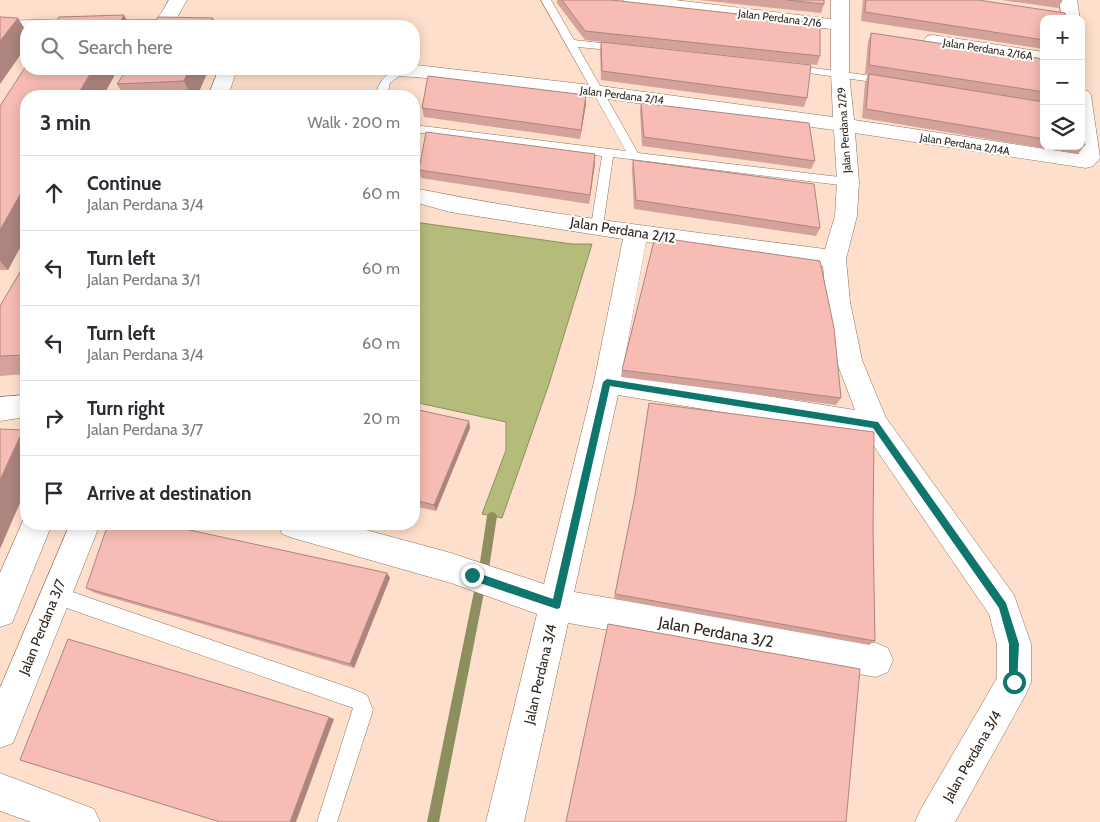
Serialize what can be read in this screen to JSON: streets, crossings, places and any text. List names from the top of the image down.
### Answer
{
  "streets": {
    "street": [
      "Jalan Perdana 2/16",
      "Jalan Perdana 2/16A",
      "Jalan Perdana 2/14",
      "Jalan Perdana 2/29",
      "Jalan Perdana 2/14A",
      "Jalan Perdana 2/12",
      "Jalan Perdana 3/7",
      "Jalan Perdana 3/2",
      "Jalan Perdana 3/4"
    ]
  },
  "crossings": [
    ["Jalan Perdana 2/16", "Jalan Perdana 2/29"],
    ["Jalan Perdana 2/14", "Jalan Perdana 2/29"],
    ["Jalan Perdana 2/14", "Jalan Perdana 2/14A"],
    ["Jalan Perdana 2/29", "Jalan Perdana 2/14A"],
    ["Jalan Perdana 2/29", "Jalan Perdana 2/12"],
    ["Jalan Perdana 2/29", "Jalan Perdana 3/4"],
    ["Jalan Perdana 2/12", "Jalan Perdana 3/4"],
    ["Jalan Perdana 3/2", "Jalan Perdana 3/4"]
  ],
  "page": {
    "map_buttons": ["+", "−"],
    "search": "Search here",
    "heading": ["3 min", "Walk · 200 m"],
    "list": [
      ["Continue", "Jalan Perdana 3/4", "60 m"],
      ["Turn left", "Jalan Perdana 3/1", "60 m"],
      ["Turn left", "Jalan Perdana 3/4", "60 m"],
      ["Turn right", "Jalan Perdana 3/7", "20 m"],
      "Arrive at destination"
    ]
  }
}
